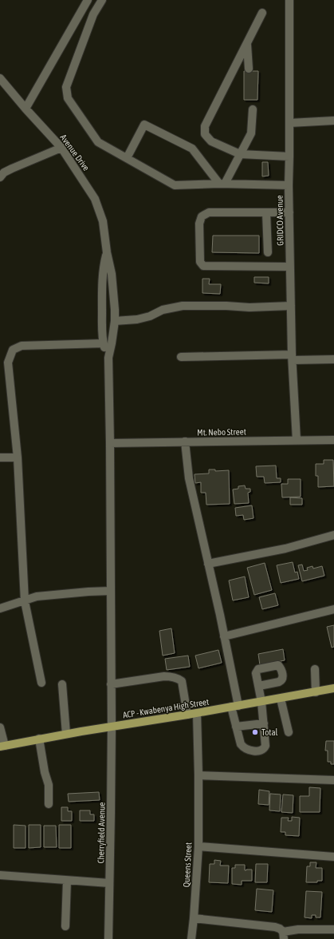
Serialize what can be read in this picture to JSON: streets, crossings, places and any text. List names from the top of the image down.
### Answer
{
  "streets": {
    "main road": ["ACP - Kwabenya High Street"],
    "street": [
      "Avenue Drive",
      "GRIDCO Avenue",
      "Mt. Nebo Street",
      "Cherryfield Avenue",
      "Queens Street"
    ]
  },
  "crossings": [
    ["Avenue Drive", "Cherryfield Avenue"],
    ["GRIDCO Avenue", "Mt. Nebo Street"],
    ["Mt. Nebo Street", "Cherryfield Avenue"],
    ["ACP - Kwabenya High Street", "Cherryfield Avenue"],
    ["ACP - Kwabenya High Street", "Queens Street"]
  ],
  "places": ["Total"]
}
